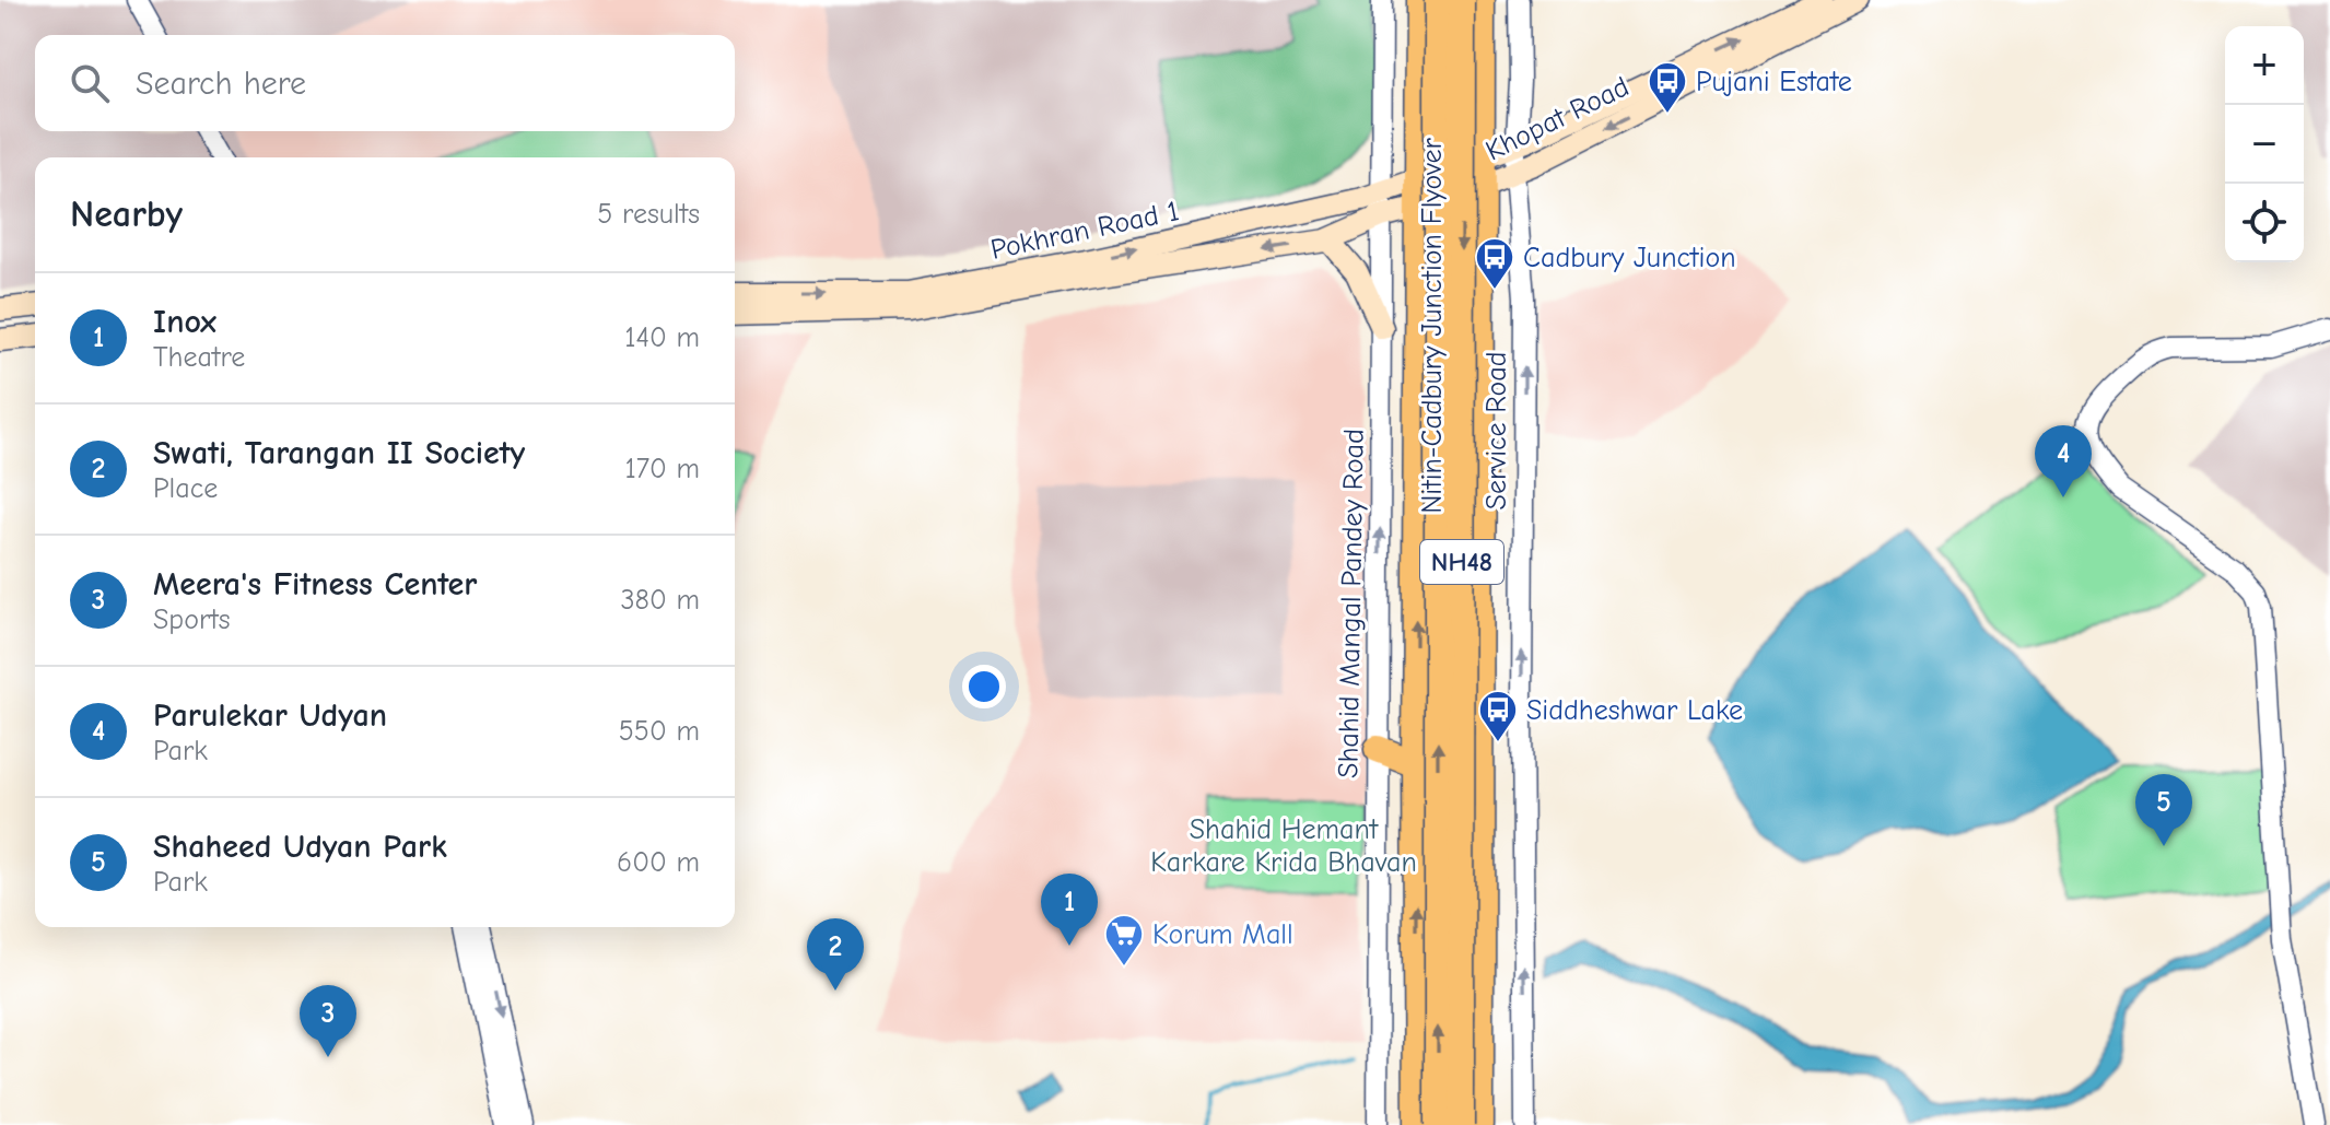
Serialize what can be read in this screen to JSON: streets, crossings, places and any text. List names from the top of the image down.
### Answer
{
  "streets": {
    "highway": ["Nitin-Cadbury Junction Flyover", "NH48"],
    "main road": ["Khopat Road", "Pokhran Road 1"],
    "street": ["Service Road", "Shahid Mangal Pandey Road"]
  },
  "crossings": [
    ["Khopat Road", "Pokhran Road 1"],
    ["Khopat Road", "Service Road"],
    ["Pokhran Road 1", "Shahid Mangal Pandey Road"]
  ],
  "one_way": ["Service Road", "Shahid Mangal Pandey Road"],
  "parks": ["Shahid Hemant Karkare Krida Bhavan"],
  "places": {
    "bus stop": ["Pujani Estate", "Cadbury Junction", "Siddheshwar Lake"],
    "supermarket": ["Korum Mall"]
  },
  "page": {
    "map_buttons": ["+", "−"],
    "search": "Search here",
    "heading": ["Nearby", "5 results"],
    "list": [
      {
        "mark": "1",
        "name": "Inox",
        "note": "Theatre",
        "value": "140 m"
      },
      {
        "mark": "2",
        "name": "Swati, Tarangan II Society",
        "note": "Place",
        "value": "170 m"
      },
      {
        "mark": "3",
        "name": "Meera's Fitness Center",
        "note": "Sports",
        "value": "380 m"
      },
      {
        "mark": "4",
        "name": "Parulekar Udyan",
        "note": "Park",
        "value": "550 m"
      },
      {
        "mark": "5",
        "name": "Shaheed Udyan Park",
        "note": "Park",
        "value": "600 m"
      }
    ],
    "pins": [
      "4",
      "5",
      "1",
      "2",
      "3"
    ]
  }
}
